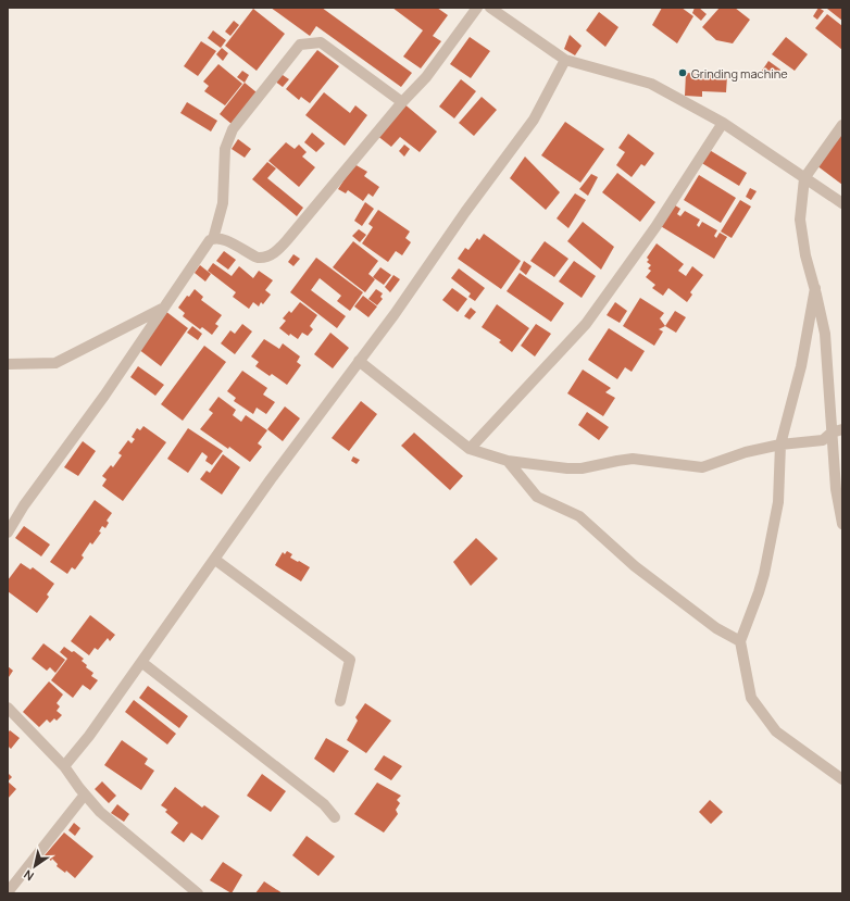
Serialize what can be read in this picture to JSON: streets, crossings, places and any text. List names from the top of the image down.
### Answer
{
  "places": ["Grinding machine"],
  "north": "bottom left"
}
